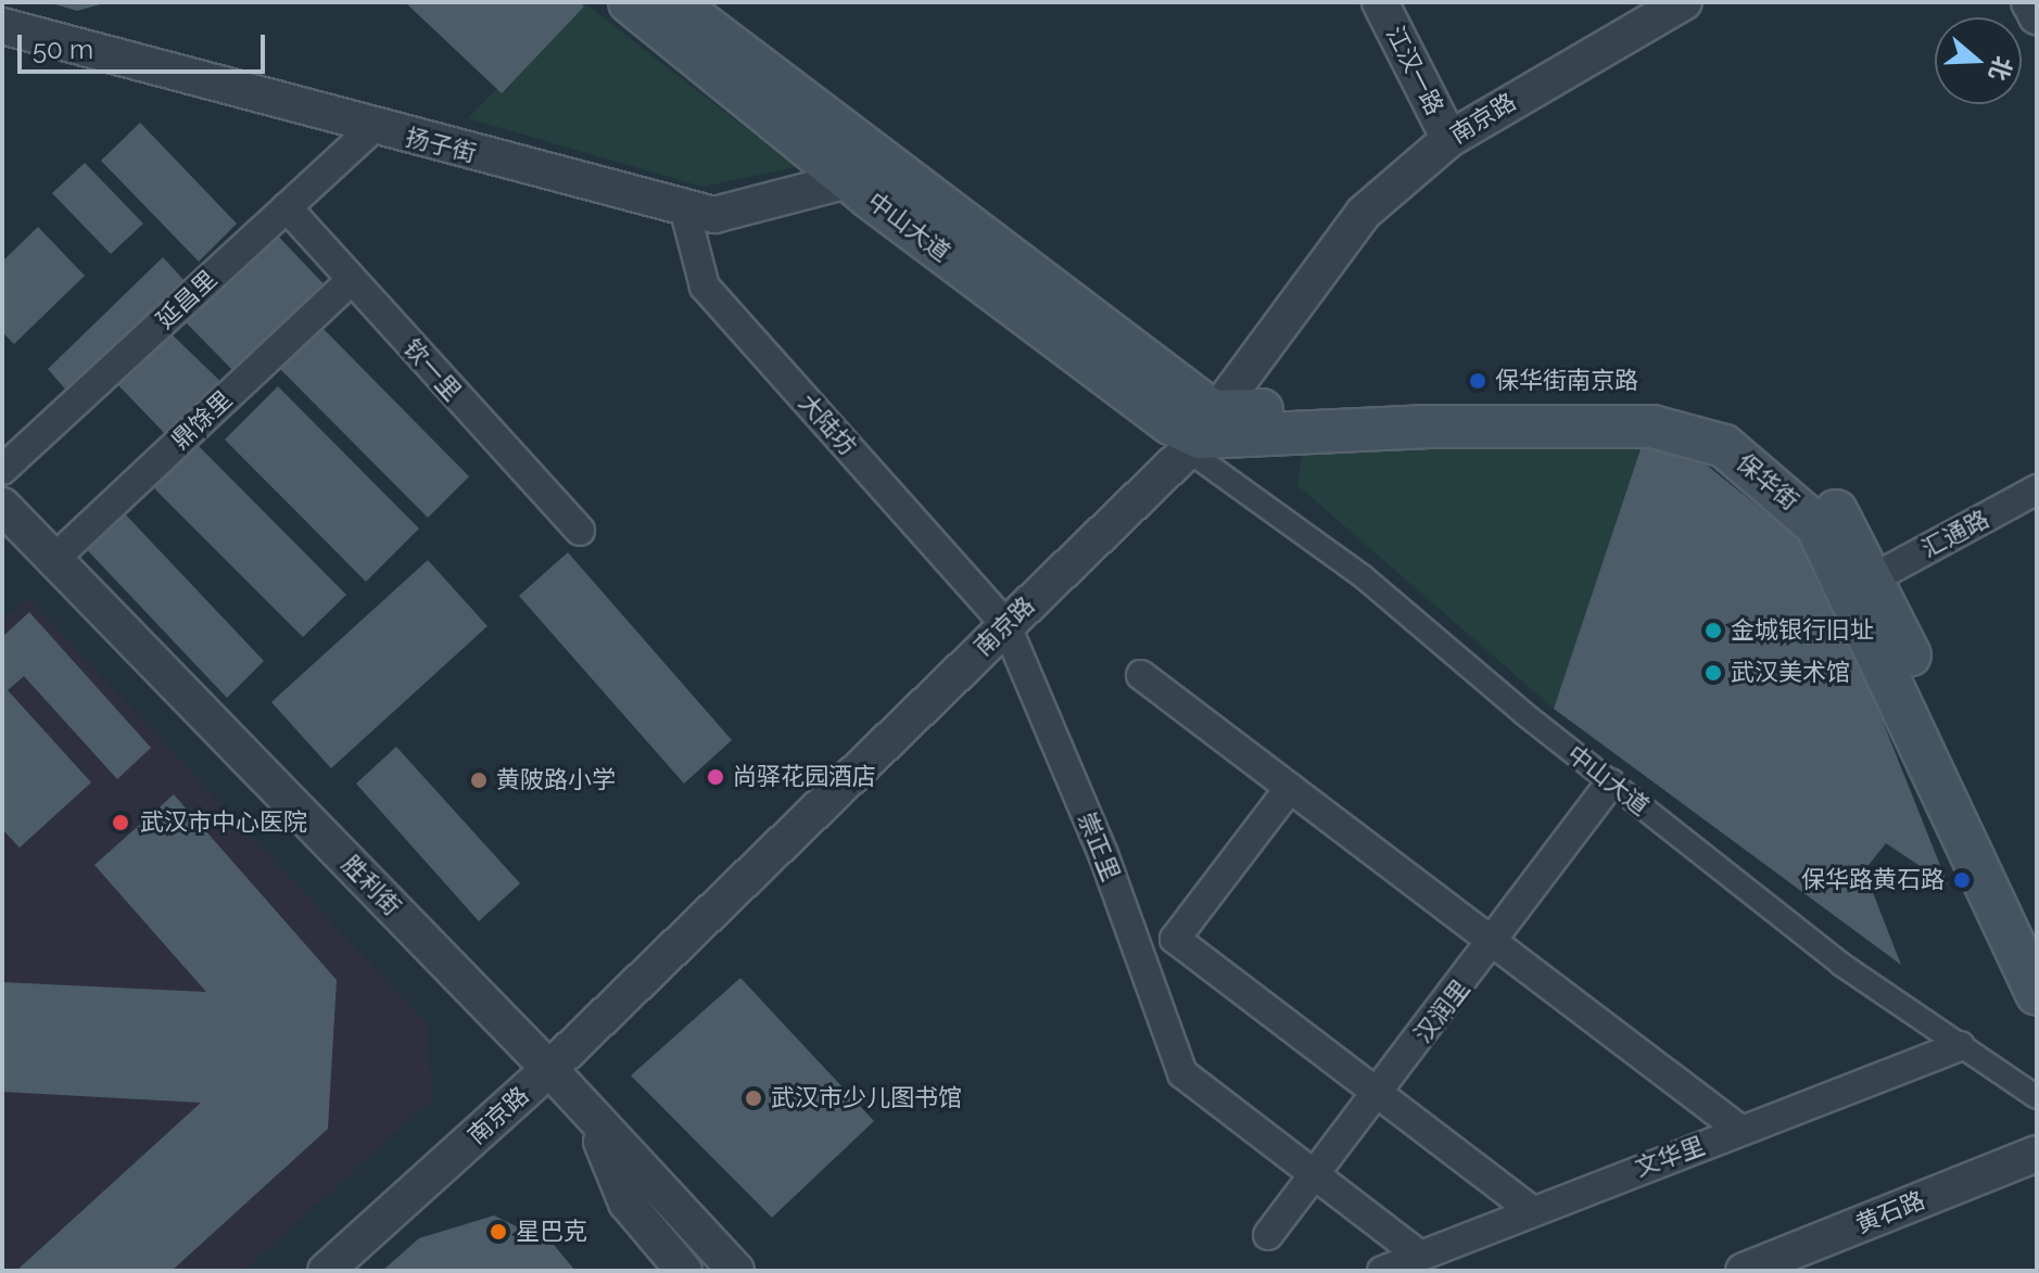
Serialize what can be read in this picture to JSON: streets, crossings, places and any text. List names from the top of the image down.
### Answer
{
  "streets": {
    "main road": ["中山大道", "保华街"],
    "street": [
      "江汉一路",
      "南京路",
      "扬子街",
      "延昌里",
      "钦一里",
      "鼎馀里",
      "大陆坊",
      "汇通路",
      "崇正里",
      "胜利街",
      "汉润里",
      "文华里",
      "黄石路"
    ]
  },
  "crossings": [
    ["江汉一路", "南京路"],
    ["南京路", "中山大道"],
    ["南京路", "大陆坊"],
    ["南京路", "保华街"],
    ["南京路", "崇正里"],
    ["南京路", "胜利街"],
    ["扬子街", "中山大道"],
    ["扬子街", "延昌里"],
    ["扬子街", "大陆坊"],
    ["中山大道", "保华街"],
    ["中山大道", "文华里"],
    ["延昌里", "钦一里"],
    ["钦一里", "鼎馀里"],
    ["鼎馀里", "胜利街"],
    ["大陆坊", "崇正里"],
    ["保华街", "汇通路"],
    ["崇正里", "汉润里"]
  ],
  "places": [
    "保华街南京路",
    "金城银行旧址",
    "武汉美术馆",
    "尚驿花园酒店",
    "黄陂路小学",
    "武汉市中心医院",
    "保华路黄石路",
    "武汉市少儿图书馆",
    "星巴克"
  ],
  "scale_bar": "50 m",
  "north": "right"
}
